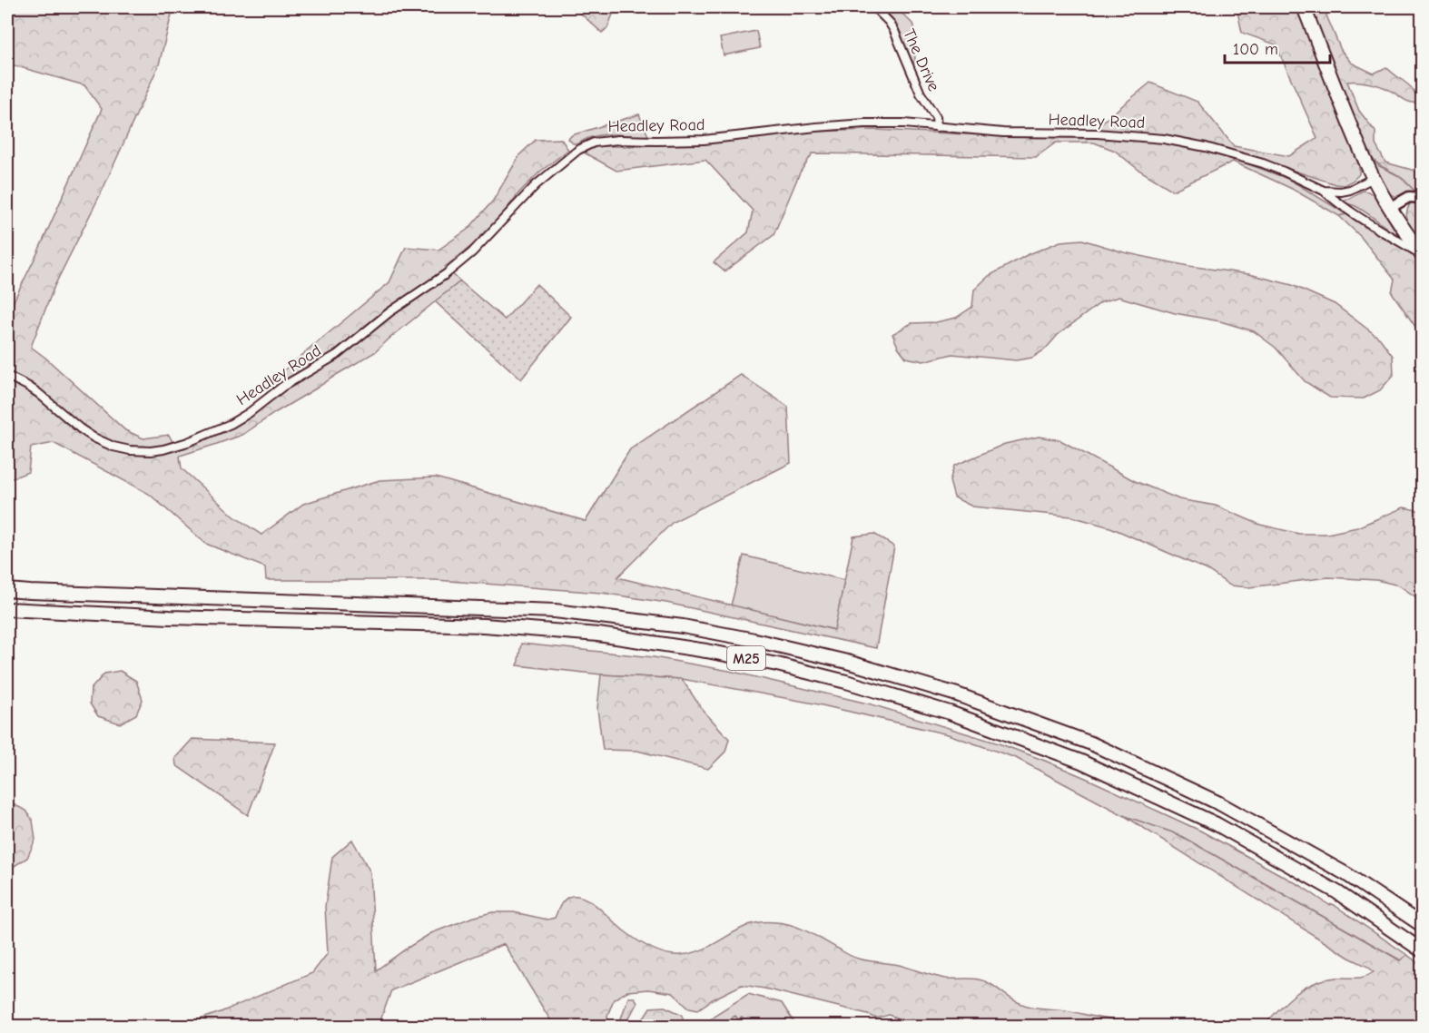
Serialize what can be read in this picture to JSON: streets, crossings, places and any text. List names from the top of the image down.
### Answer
{
  "streets": {
    "highway": ["M25"],
    "street": ["The Drive", "Headley Road"]
  },
  "crossings": [
    ["The Drive", "Headley Road"]
  ],
  "scale_bar": "100 m"
}
